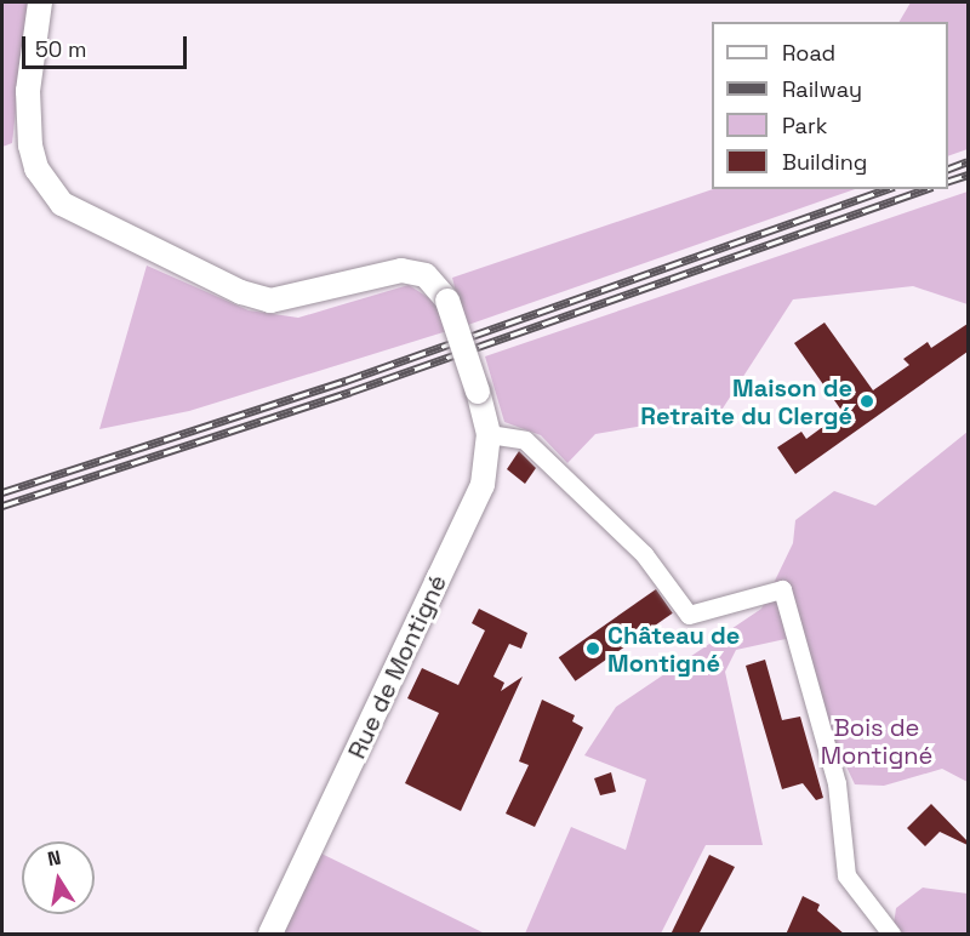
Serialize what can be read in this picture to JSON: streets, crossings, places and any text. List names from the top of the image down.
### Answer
{
  "streets": {
    "street": ["Rue de Montigné"]
  },
  "parks": ["Bois de Montigné"],
  "places": ["Maison de Retraite du Clergé", "Château de Montigné"],
  "legend": [
    "Road",
    "Railway",
    "Park",
    "Building"
  ],
  "scale_bar": "50 m",
  "north": "top"
}
